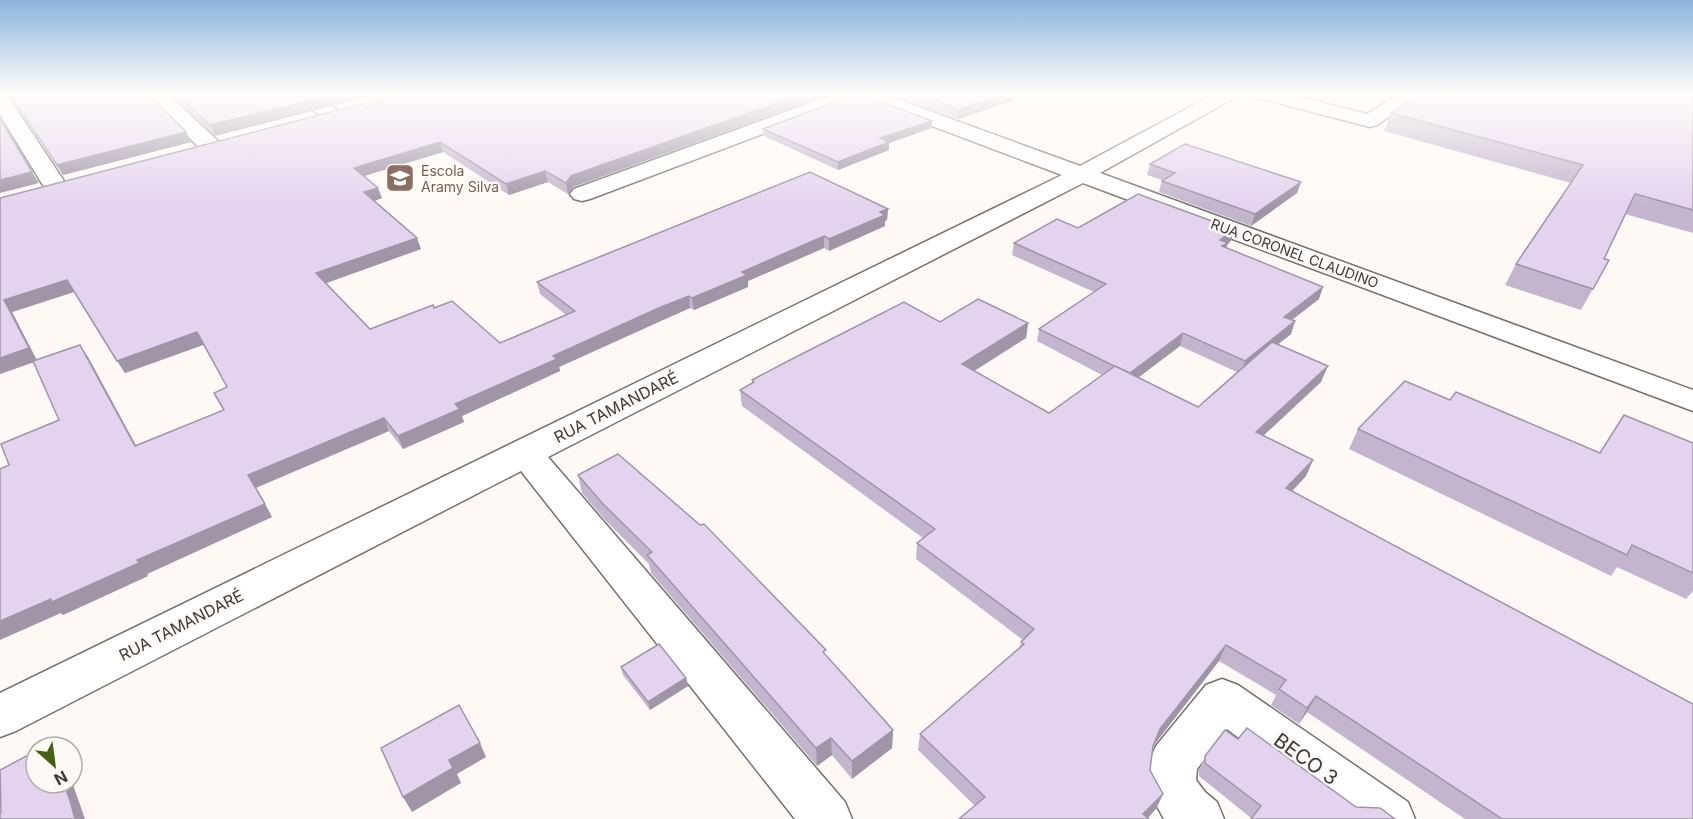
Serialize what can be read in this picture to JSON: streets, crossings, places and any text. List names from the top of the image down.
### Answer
{
  "streets": {
    "street": ["RUA CORONEL CLAUDINO", "RUA TAMANDARÉ", "BECO 3"]
  },
  "crossings": [
    ["RUA CORONEL CLAUDINO", "RUA TAMANDARÉ"]
  ],
  "places": {
    "school or university": ["Escola Aramy Silva"]
  },
  "north": "bottom right"
}
